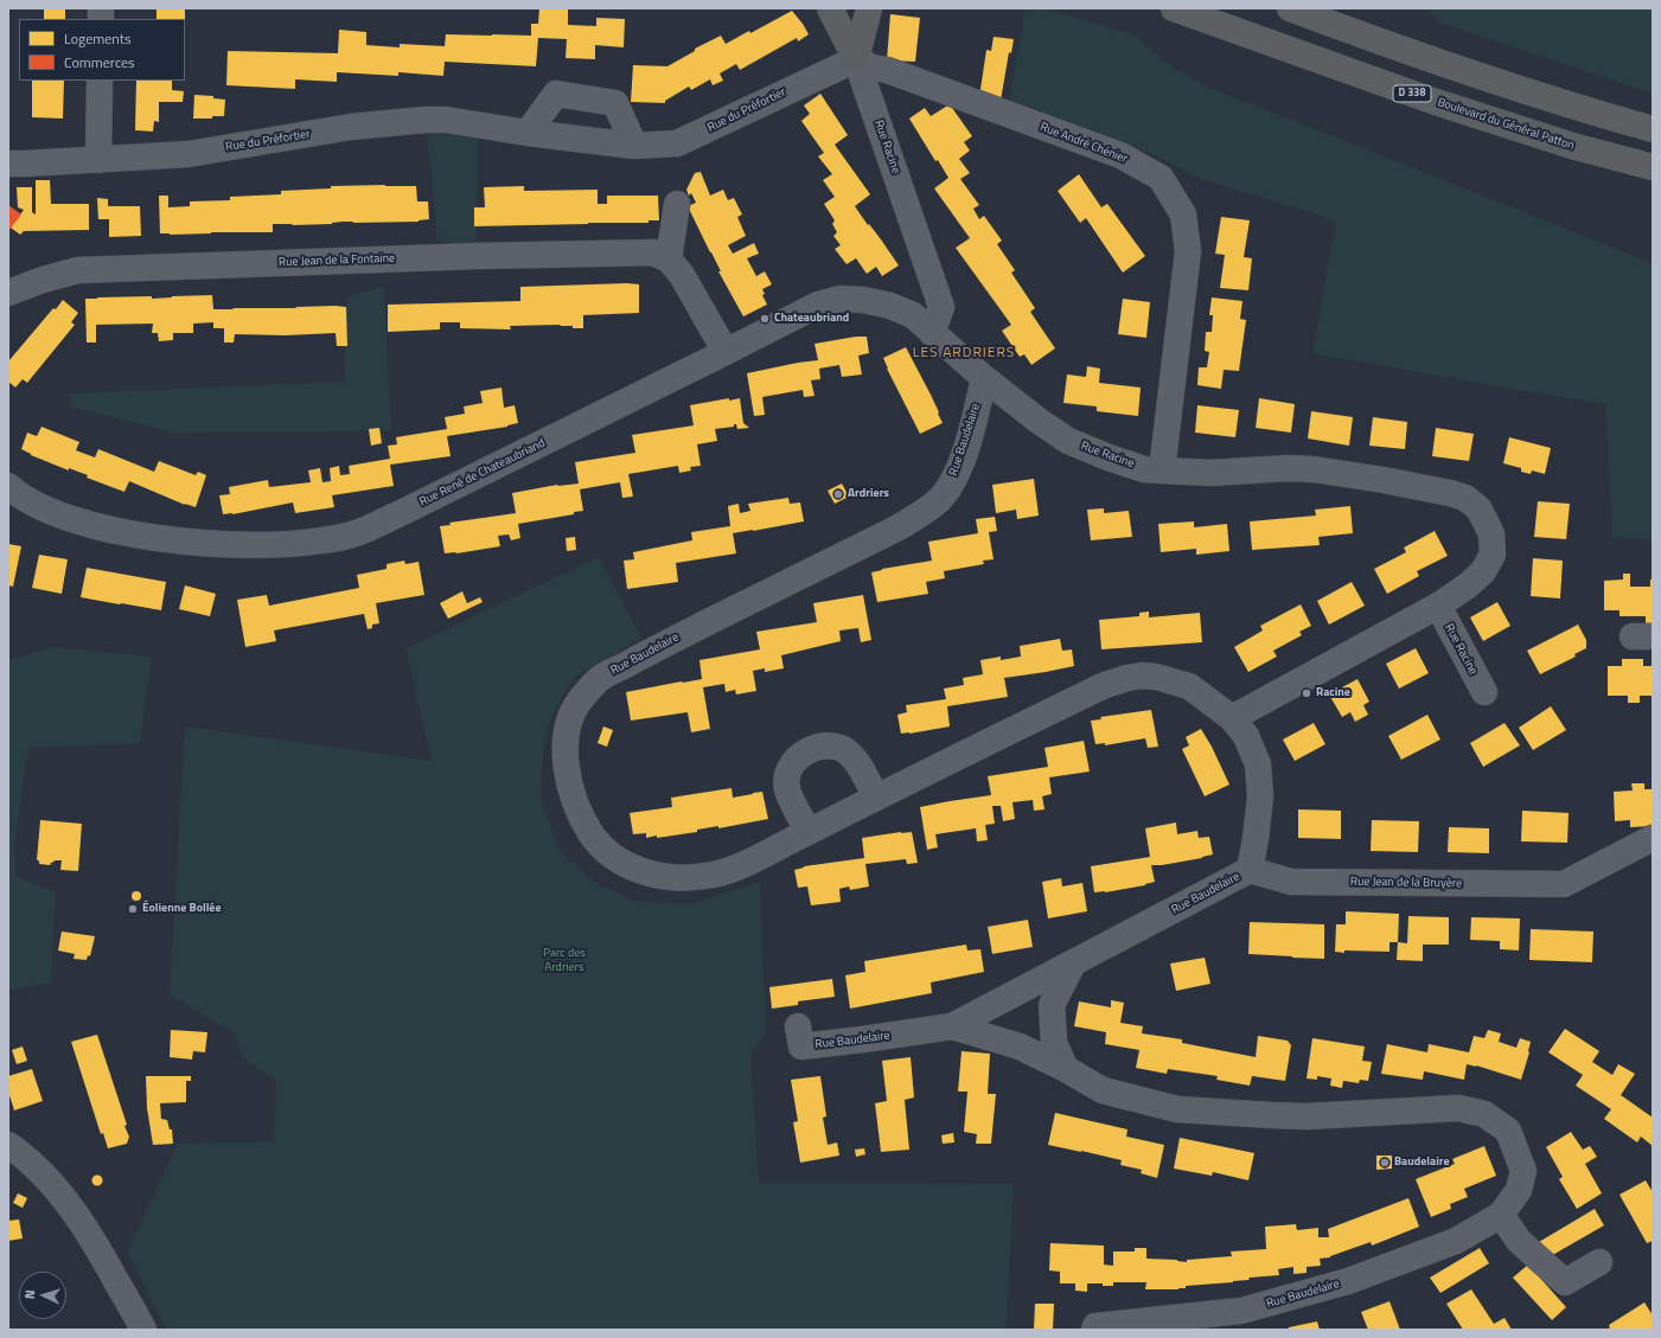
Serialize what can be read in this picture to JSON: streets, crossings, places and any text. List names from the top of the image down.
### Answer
{
  "streets": {
    "highway": ["D 338", "Boulevard du Général Patton"],
    "street": [
      "Rue du Préfortier",
      "Rue André Chénier",
      "Rue Racine",
      "Rue Jean de la Fontaine",
      "Rue Baudelaire",
      "Rue René de Chateaubriand",
      "Rue Jean de la Bruyère"
    ]
  },
  "crossings": [
    ["Rue du Préfortier", "Rue André Chénier"],
    ["Rue du Préfortier", "Rue Racine"],
    ["Rue André Chénier", "Rue Racine"],
    ["Rue Racine", "Rue Baudelaire"],
    ["Rue Racine", "Rue René de Chateaubriand"],
    ["Rue Baudelaire", "Rue Jean de la Bruyère"]
  ],
  "districts": ["LES ARDRIERS"],
  "parks": ["Parc des Ardriers"],
  "places": [
    "Chateaubriand",
    "Ardriers",
    "Racine",
    "Éolienne Bollée",
    "Baudelaire"
  ],
  "legend": ["Logements", "Commerces"],
  "north": "left"
}
